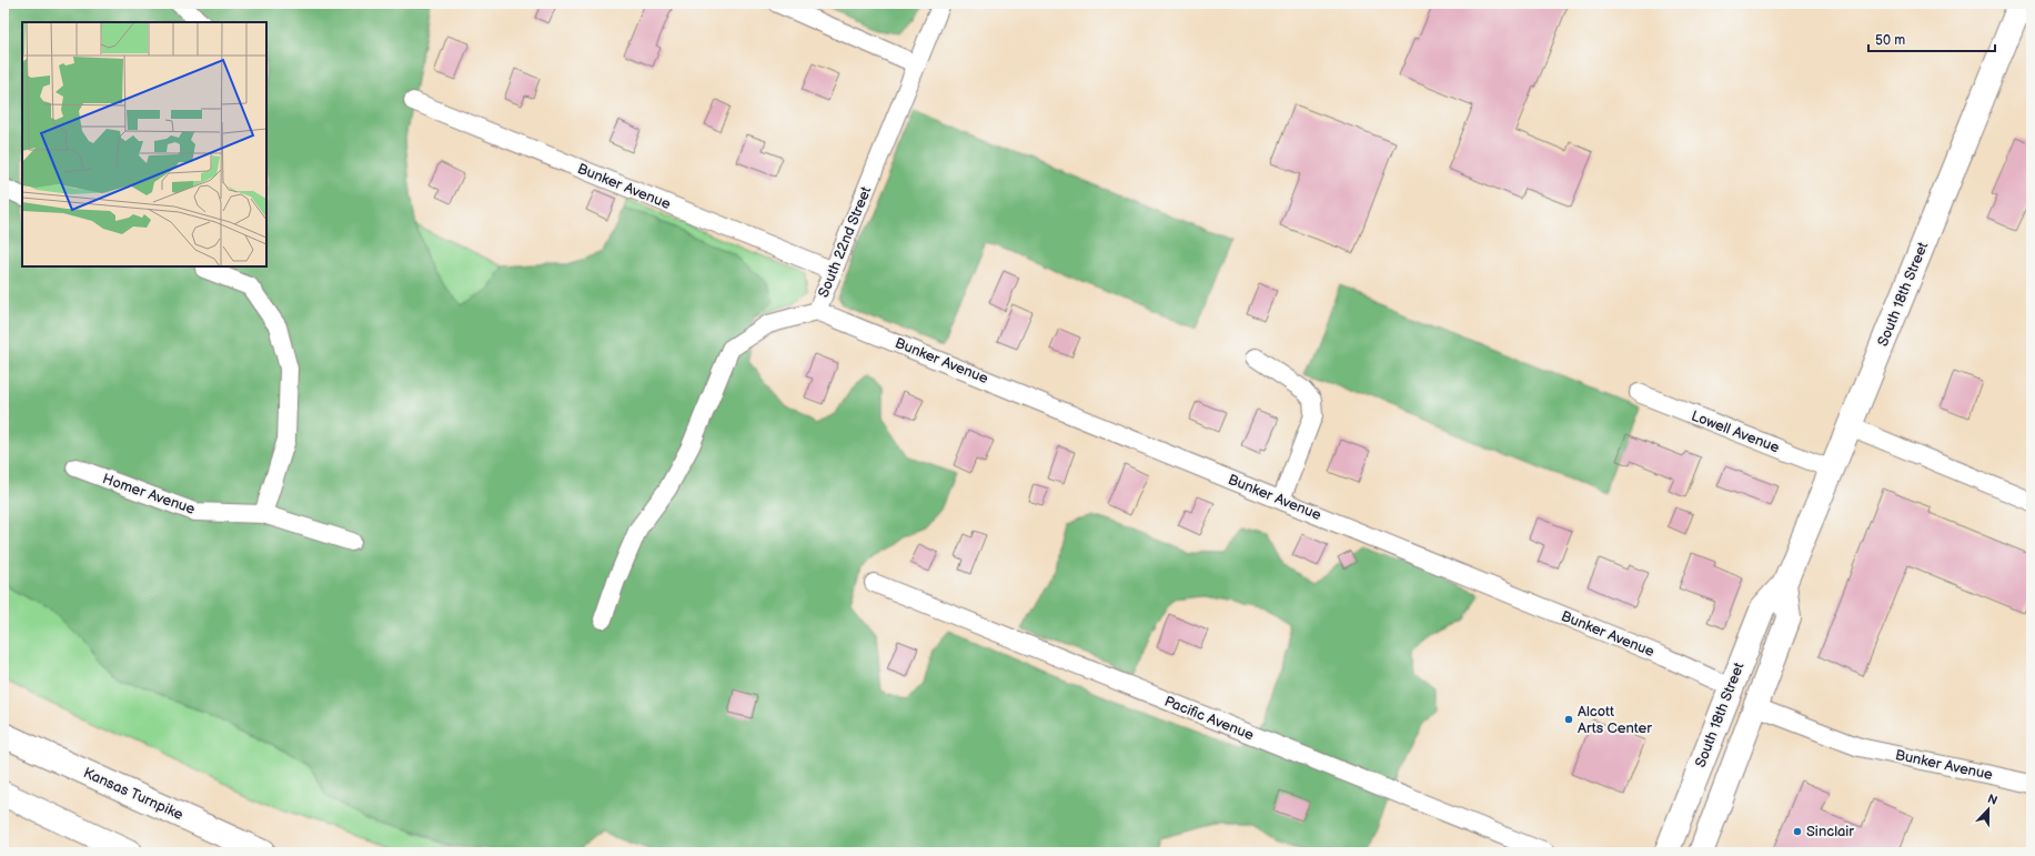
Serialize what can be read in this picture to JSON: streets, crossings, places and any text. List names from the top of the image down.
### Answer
{
  "streets": {
    "main road": ["South 18th Street", "Kansas Turnpike"],
    "street": [
      "Bunker Avenue",
      "South 22nd Street",
      "Lowell Avenue",
      "Homer Avenue",
      "Pacific Avenue"
    ]
  },
  "crossings": [
    ["Bunker Avenue", "South 22nd Street"],
    ["Bunker Avenue", "South 18th Street"],
    ["South 18th Street", "Lowell Avenue"]
  ],
  "places": ["Alcott Arts Center", "Sinclair"],
  "scale_bar": "50 m",
  "north": "top"
}
